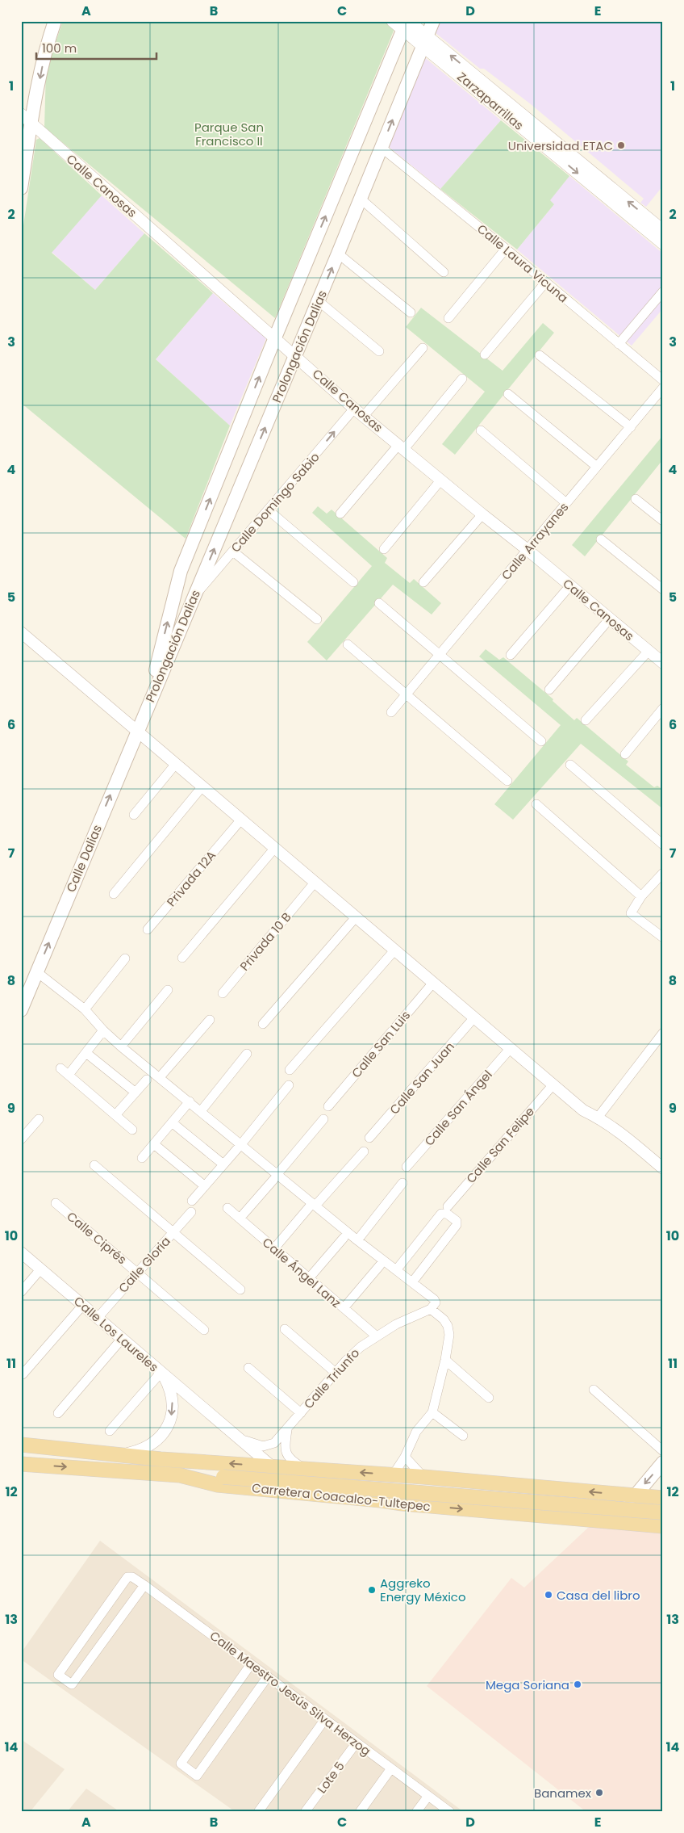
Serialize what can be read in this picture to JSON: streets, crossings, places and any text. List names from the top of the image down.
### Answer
{
  "streets": {
    "main road": ["Prolongación Dalias", "Calle Dalias", "Carretera Coacalco-Tultepec"],
    "street": [
      "Zarzaparrillas",
      "Calle Canosas",
      "Calle Laura Vicuna",
      "Calle Domingo Sabio",
      "Calle Arrayanes",
      "Privada 12A",
      "Privada 10 B",
      "Calle San Luis",
      "Calle San Juan",
      "Calle San Ángel",
      "Calle San Felipe",
      "Calle Ciprés",
      "Calle Gloria",
      "Calle Ángel Lanz",
      "Calle Los Laureles",
      "Calle Triunfo",
      "Calle Maestro Jesús Silva Herzog",
      "Lote 5"
    ]
  },
  "crossings": [
    ["Zarzaparrillas", "Prolongación Dalias"],
    ["Calle Canosas", "Prolongación Dalias"],
    ["Calle Canosas", "Calle Domingo Sabio"],
    ["Calle Canosas", "Calle Arrayanes"],
    ["Calle Laura Vicuna", "Prolongación Dalias"],
    ["Prolongación Dalias", "Calle Domingo Sabio"],
    ["Prolongación Dalias", "Calle Dalias"],
    ["Calle Ciprés", "Calle Gloria"],
    ["Calle Gloria", "Calle Los Laureles"],
    ["Calle Ángel Lanz", "Calle Triunfo"],
    ["Calle Los Laureles", "Calle Triunfo"],
    ["Calle Los Laureles", "Carretera Coacalco-Tultepec"],
    ["Calle Triunfo", "Carretera Coacalco-Tultepec"],
    ["Calle Maestro Jesús Silva Herzog", "Lote 5"]
  ],
  "one_way": ["Prolongación Dalias", "Calle Dalias"],
  "parks": ["Parque San Francisco II"],
  "places": [
    "Universidad ETAC",
    "Aggreko Energy México",
    "Casa del libro",
    "Mega Soriana",
    "Banamex"
  ],
  "scale_bar": "100 m",
  "grid": {
    "columns": [
      "A",
      "B",
      "C",
      "D",
      "E"
    ],
    "rows": [
      "1",
      "2",
      "3",
      "4",
      "5",
      "6",
      "7",
      "8",
      "9",
      "10",
      "11",
      "12",
      "13",
      "14"
    ]
  }
}
